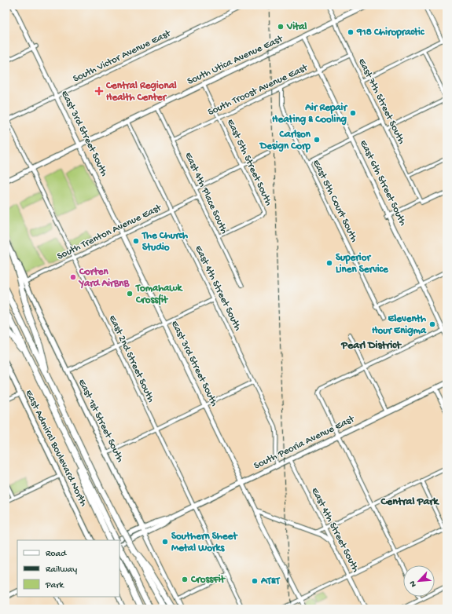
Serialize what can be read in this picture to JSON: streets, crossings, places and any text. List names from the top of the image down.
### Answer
{
  "streets": {
    "main road": [
      "South Utica Avenue East",
      "East 1st Street South",
      "South Peoria Avenue East",
      "East Admiral Boulevard North"
    ],
    "street": [
      "South Victor Avenue East",
      "South Troost Avenue East",
      "East 7th Street South",
      "East 3rd Street South",
      "East 5th Street South",
      "East 6th Street South",
      "East 4th Place South",
      "East 5th Court South",
      "South Trenton Avenue East",
      "East 4th Street South",
      "East 2nd Street South"
    ]
  },
  "crossings": [
    ["South Victor Avenue East", "East 3rd Street South"],
    ["South Victor Avenue East", "East 2nd Street South"],
    ["South Utica Avenue East", "East 7th Street South"],
    ["South Utica Avenue East", "East 3rd Street South"],
    ["South Utica Avenue East", "East 5th Street South"],
    ["South Utica Avenue East", "East 6th Street South"],
    ["South Utica Avenue East", "East 4th Place South"],
    ["South Utica Avenue East", "East 4th Street South"],
    ["South Utica Avenue East", "East 2nd Street South"],
    ["South Troost Avenue East", "East 7th Street South"],
    ["South Troost Avenue East", "East 5th Street South"],
    ["South Troost Avenue East", "East 6th Street South"],
    ["South Troost Avenue East", "East 4th Place South"],
    ["South Troost Avenue East", "East 5th Court South"],
    ["East 3rd Street South", "South Trenton Avenue East"],
    ["East 3rd Street South", "South Peoria Avenue East"],
    ["East 5th Street South", "East 4th Place South"],
    ["East 4th Place South", "South Trenton Avenue East"],
    ["South Trenton Avenue East", "East 4th Street South"],
    ["South Trenton Avenue East", "East 2nd Street South"],
    ["South Trenton Avenue East", "East 1st Street South"],
    ["East 4th Street South", "South Peoria Avenue East"],
    ["East 2nd Street South", "South Peoria Avenue East"],
    ["East 1st Street South", "South Peoria Avenue East"]
  ],
  "districts": ["Pearl District", "Central Park"],
  "places": {
    "other": [
      "Vital",
      "918 Chiropractic",
      "Air Repair Heating & Cooling",
      "Carlson Design Corp",
      "The Church Studio",
      "Superior Linen Service",
      "Corten Yard AirBnB",
      "Tomahawk Crossfit",
      "Eleventh Hour Enigma",
      "Southern Sheet Metal Works",
      "CrossFit",
      "AT&T"
    ],
    "health": ["Central Regional Health Center"]
  },
  "legend": ["Road", "Railway", "Park"],
  "north": "bottom left"
}
